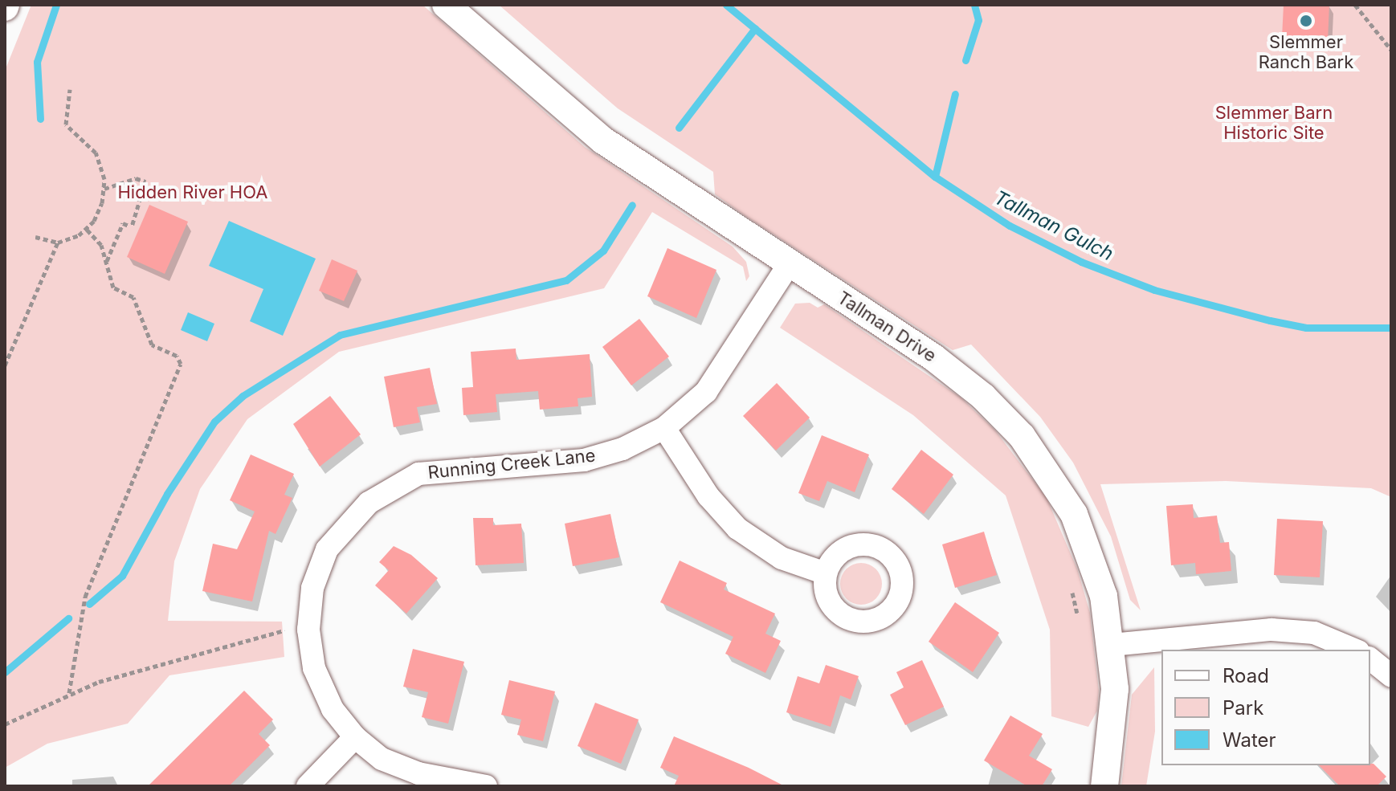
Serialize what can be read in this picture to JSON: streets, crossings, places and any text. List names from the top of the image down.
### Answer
{
  "streets": {
    "street": ["Tallman Drive", "Running Creek Lane"]
  },
  "crossings": [
    ["Tallman Drive", "Running Creek Lane"]
  ],
  "water": ["Tallman Gulch"],
  "parks": ["Slemmer Barn Historic Site", "Hidden River HOA"],
  "places": ["Slemmer Ranch Bark"],
  "legend": ["Road", "Park", "Water"]
}
